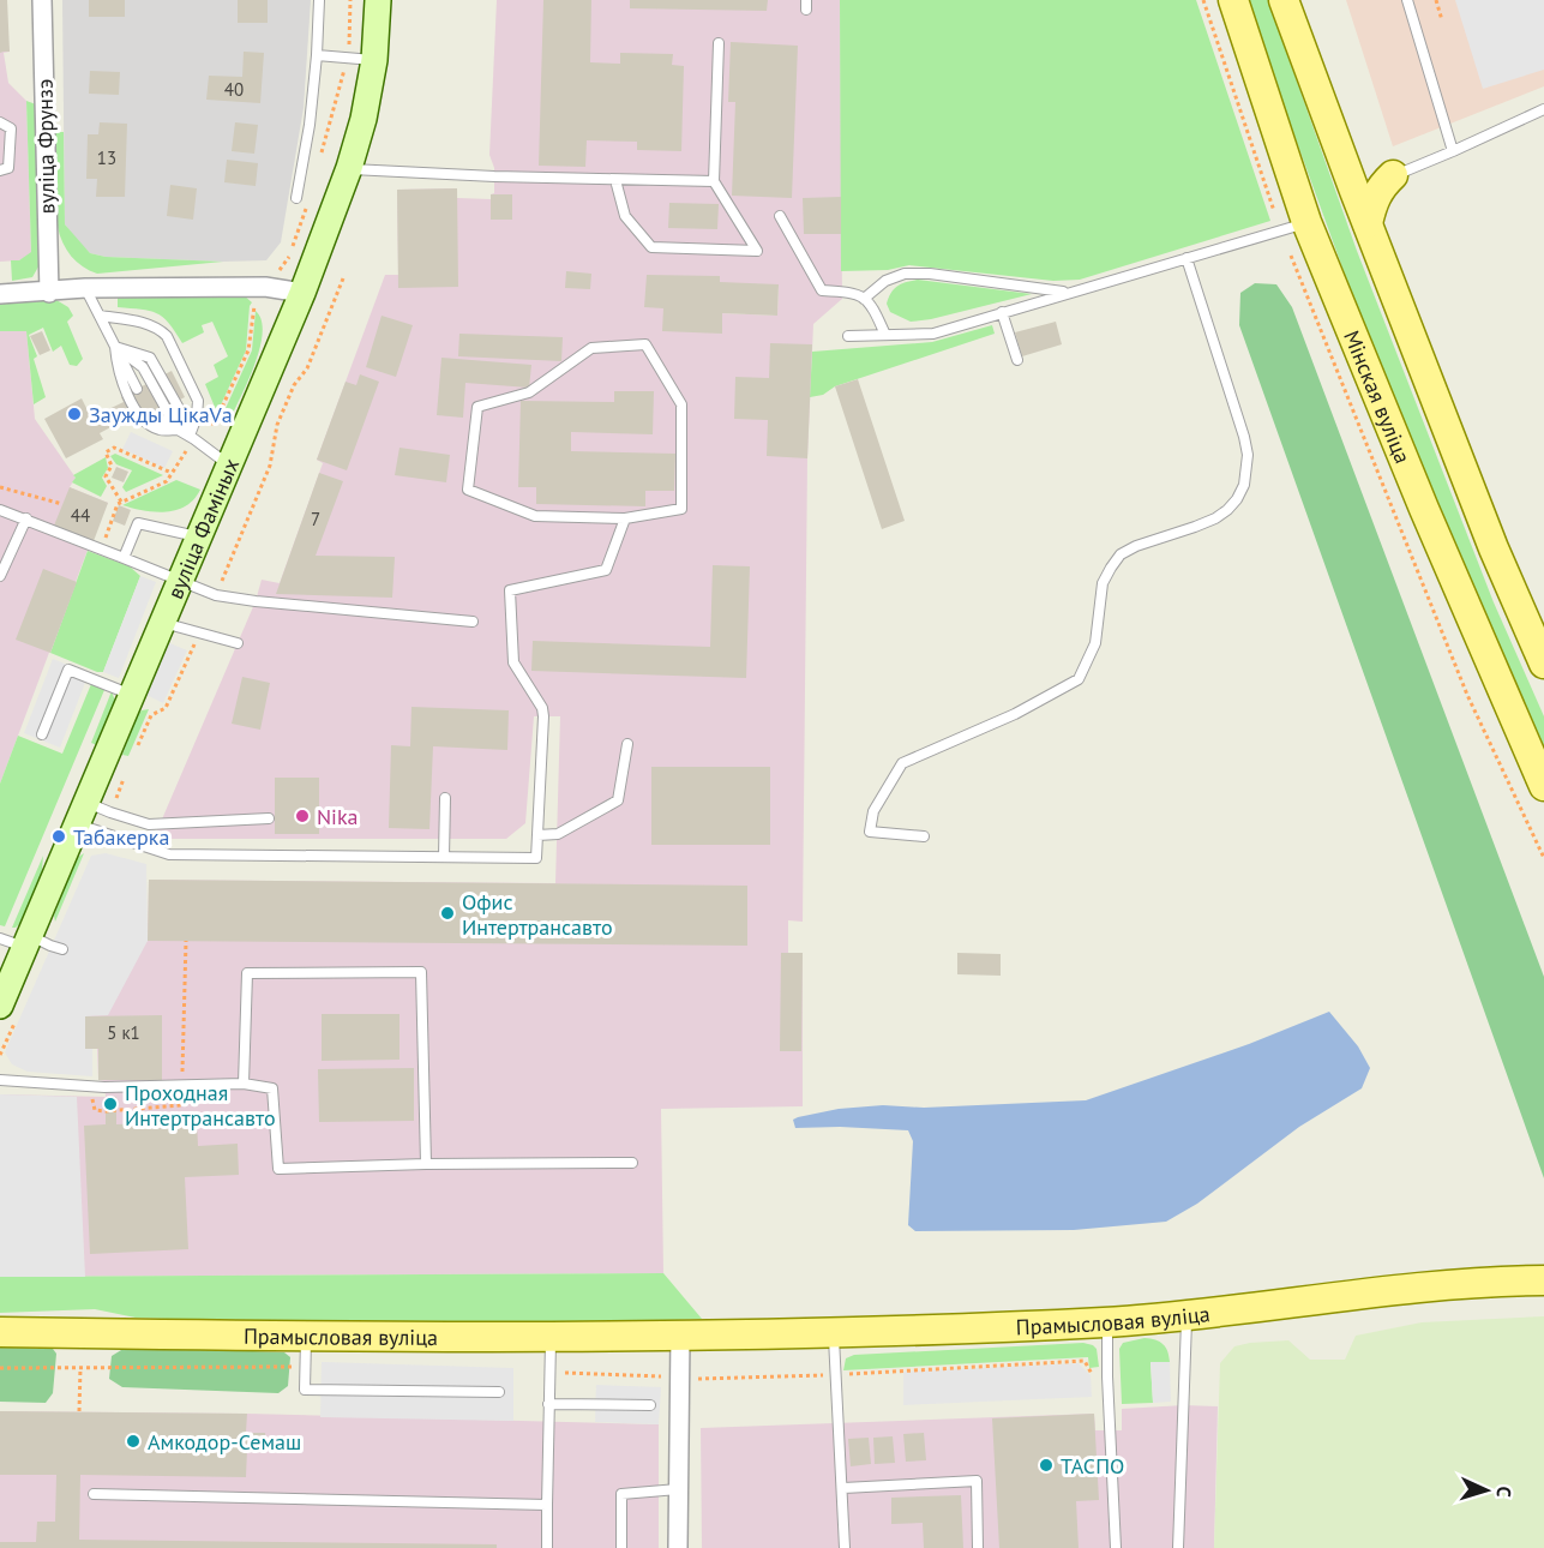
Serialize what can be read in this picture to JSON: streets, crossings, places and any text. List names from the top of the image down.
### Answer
{
  "streets": {
    "main road": ["Мінская вуліца", "вуліца Фаміных", "Прамысловая вуліца"],
    "street": ["вуліца Фрунзэ"]
  },
  "places": [
    "Заужды ЦікаVа",
    "Nika",
    "Табакерка",
    "Офис Интертрансавто",
    "Проходная Интертрансавто",
    "Амкодор-Семаш",
    "ТАСПО"
  ],
  "house_numbers": [
    "40",
    "13",
    "44",
    "7",
    "5 к1"
  ],
  "north": "right"
}
